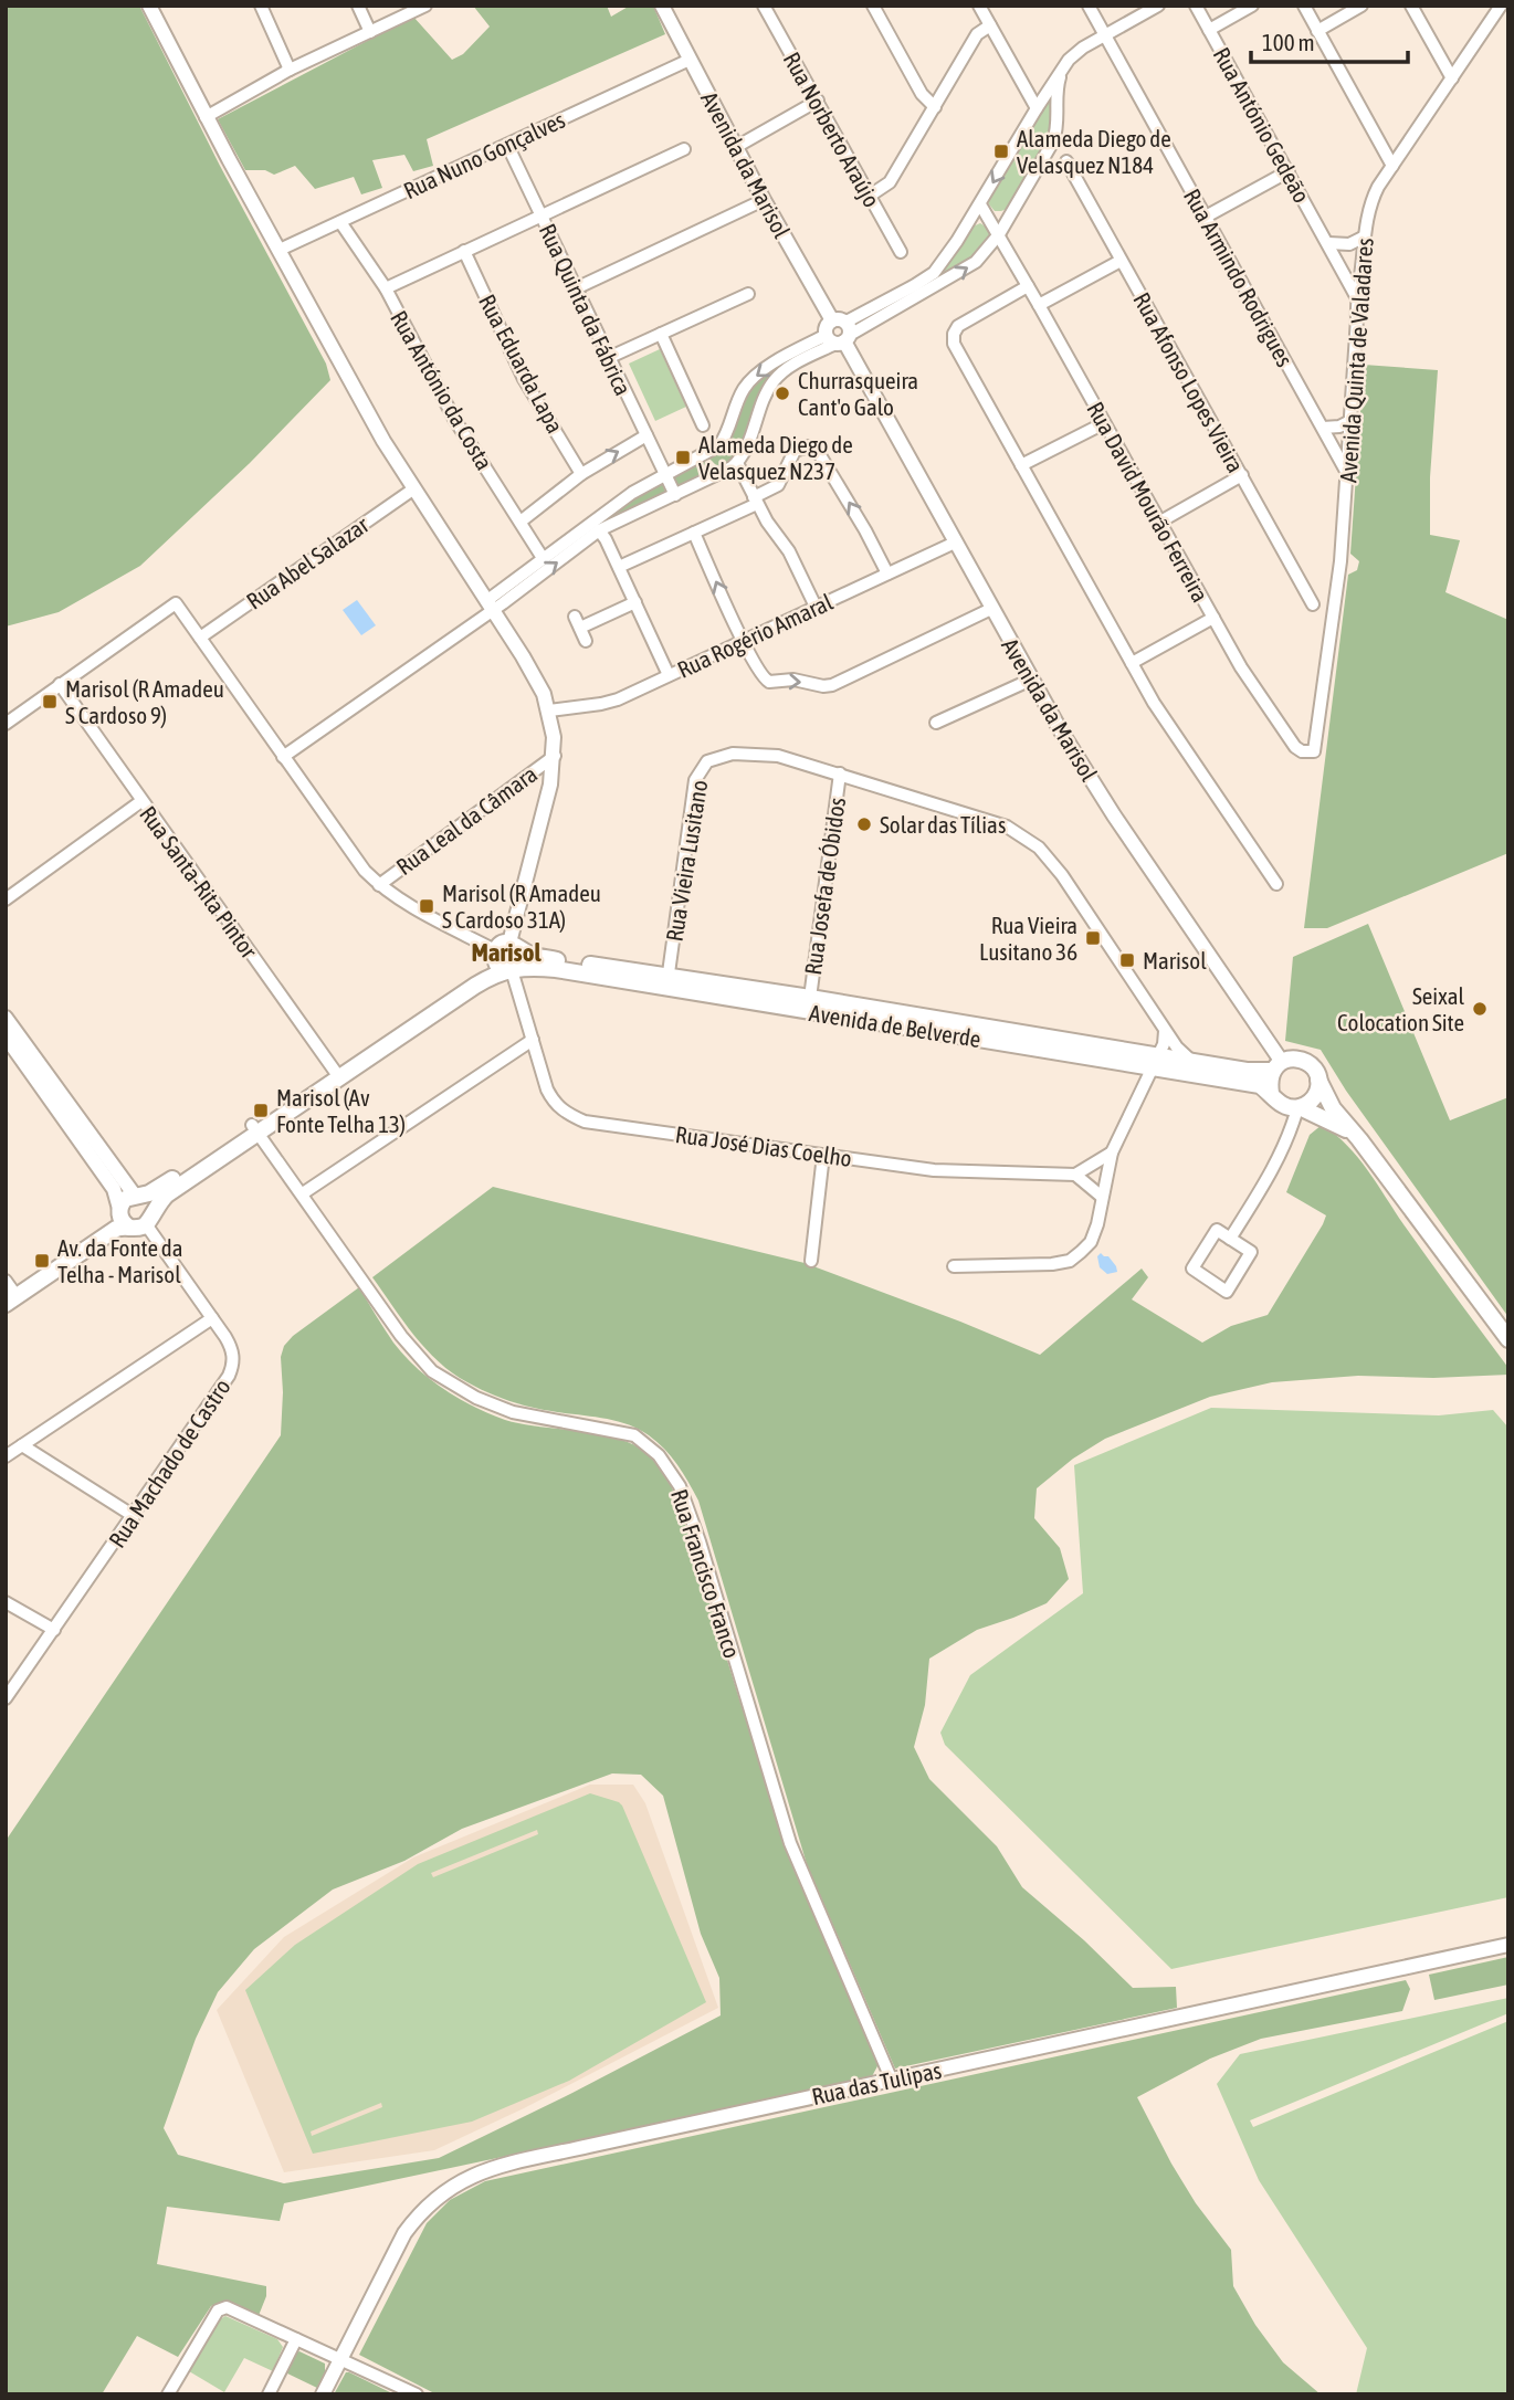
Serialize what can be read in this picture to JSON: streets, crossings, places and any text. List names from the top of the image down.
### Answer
{
  "streets": {
    "main road": ["Avenida de Belverde"],
    "street": [
      "Rua António Gedeão",
      "Rua Norberto Araújo",
      "Rua Nuno Gonçalves",
      "Avenida da Marisol",
      "Rua Armindo Rodrigues",
      "Rua Quinta da Fábrica",
      "Avenida Quinta de Valadares",
      "Rua Eduarda Lapa",
      "Rua Afonso Lopes Vieira",
      "Rua António da Costa",
      "Rua David Mourão Ferreira",
      "Rua Abel Salazar",
      "Rua Rogério Amaral",
      "Rua Leal da Câmara",
      "Rua Vieira Lusitano",
      "Rua Santa-Rita Pintor",
      "Rua Josefa de Óbidos",
      "Rua José Dias Coelho",
      "Rua Machado de Castro",
      "Rua Francisco Franco",
      "Rua das Tulipas"
    ]
  },
  "crossings": [
    ["Rua António Gedeão", "Avenida Quinta de Valadares"],
    ["Rua Nuno Gonçalves", "Avenida da Marisol"],
    ["Rua Nuno Gonçalves", "Rua Quinta da Fábrica"],
    ["Rua Nuno Gonçalves", "Rua António da Costa"],
    ["Avenida da Marisol", "Rua Rogério Amaral"],
    ["Avenida da Marisol", "Avenida de Belverde"],
    ["Rua Armindo Rodrigues", "Avenida Quinta de Valadares"],
    ["Avenida Quinta de Valadares", "Rua David Mourão Ferreira"],
    ["Rua Vieira Lusitano", "Rua Josefa de Óbidos"],
    ["Rua Vieira Lusitano", "Avenida de Belverde"],
    ["Rua Josefa de Óbidos", "Avenida de Belverde"],
    ["Avenida de Belverde", "Rua José Dias Coelho"],
    ["Rua Francisco Franco", "Rua das Tulipas"]
  ],
  "districts": ["Marisol"],
  "places": {
    "transit": [
      "Alameda Diego de Velasquez N184",
      "Alameda Diego de Velasquez N237",
      "Marisol (R Amadeu S Cardoso 9)",
      "Marisol (R Amadeu S Cardoso 31A)",
      "Rua Vieira Lusitano 36",
      "Marisol",
      "Marisol (Av Fonte Telha 13)",
      "Av. da Fonte da Telha - Marisol"
    ],
    "other": ["Churrasqueira Cant'o Galo", "Solar das Tílias", "Seixal Colocation Site"]
  },
  "scale_bar": "100 m"
}
